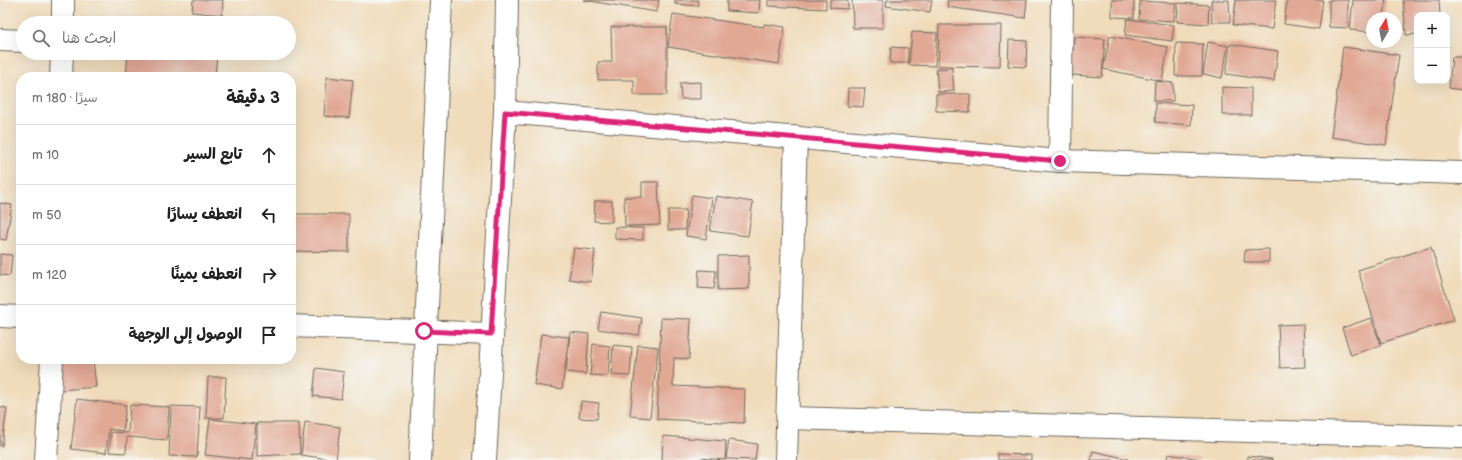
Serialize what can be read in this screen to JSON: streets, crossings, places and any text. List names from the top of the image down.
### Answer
{
  "north": "top",
  "page": {
    "map_buttons": ["+", "−"],
    "search": "ابحث هنا",
    "heading": ["3 دقيقة", "سيرًا · 180 m"],
    "list": [
      ["تابع السير", "10 m"],
      ["انعطف يسارًا", "50 m"],
      ["انعطف يمينًا", "120 m"],
      "الوصول إلى الوجهة"
    ]
  }
}
